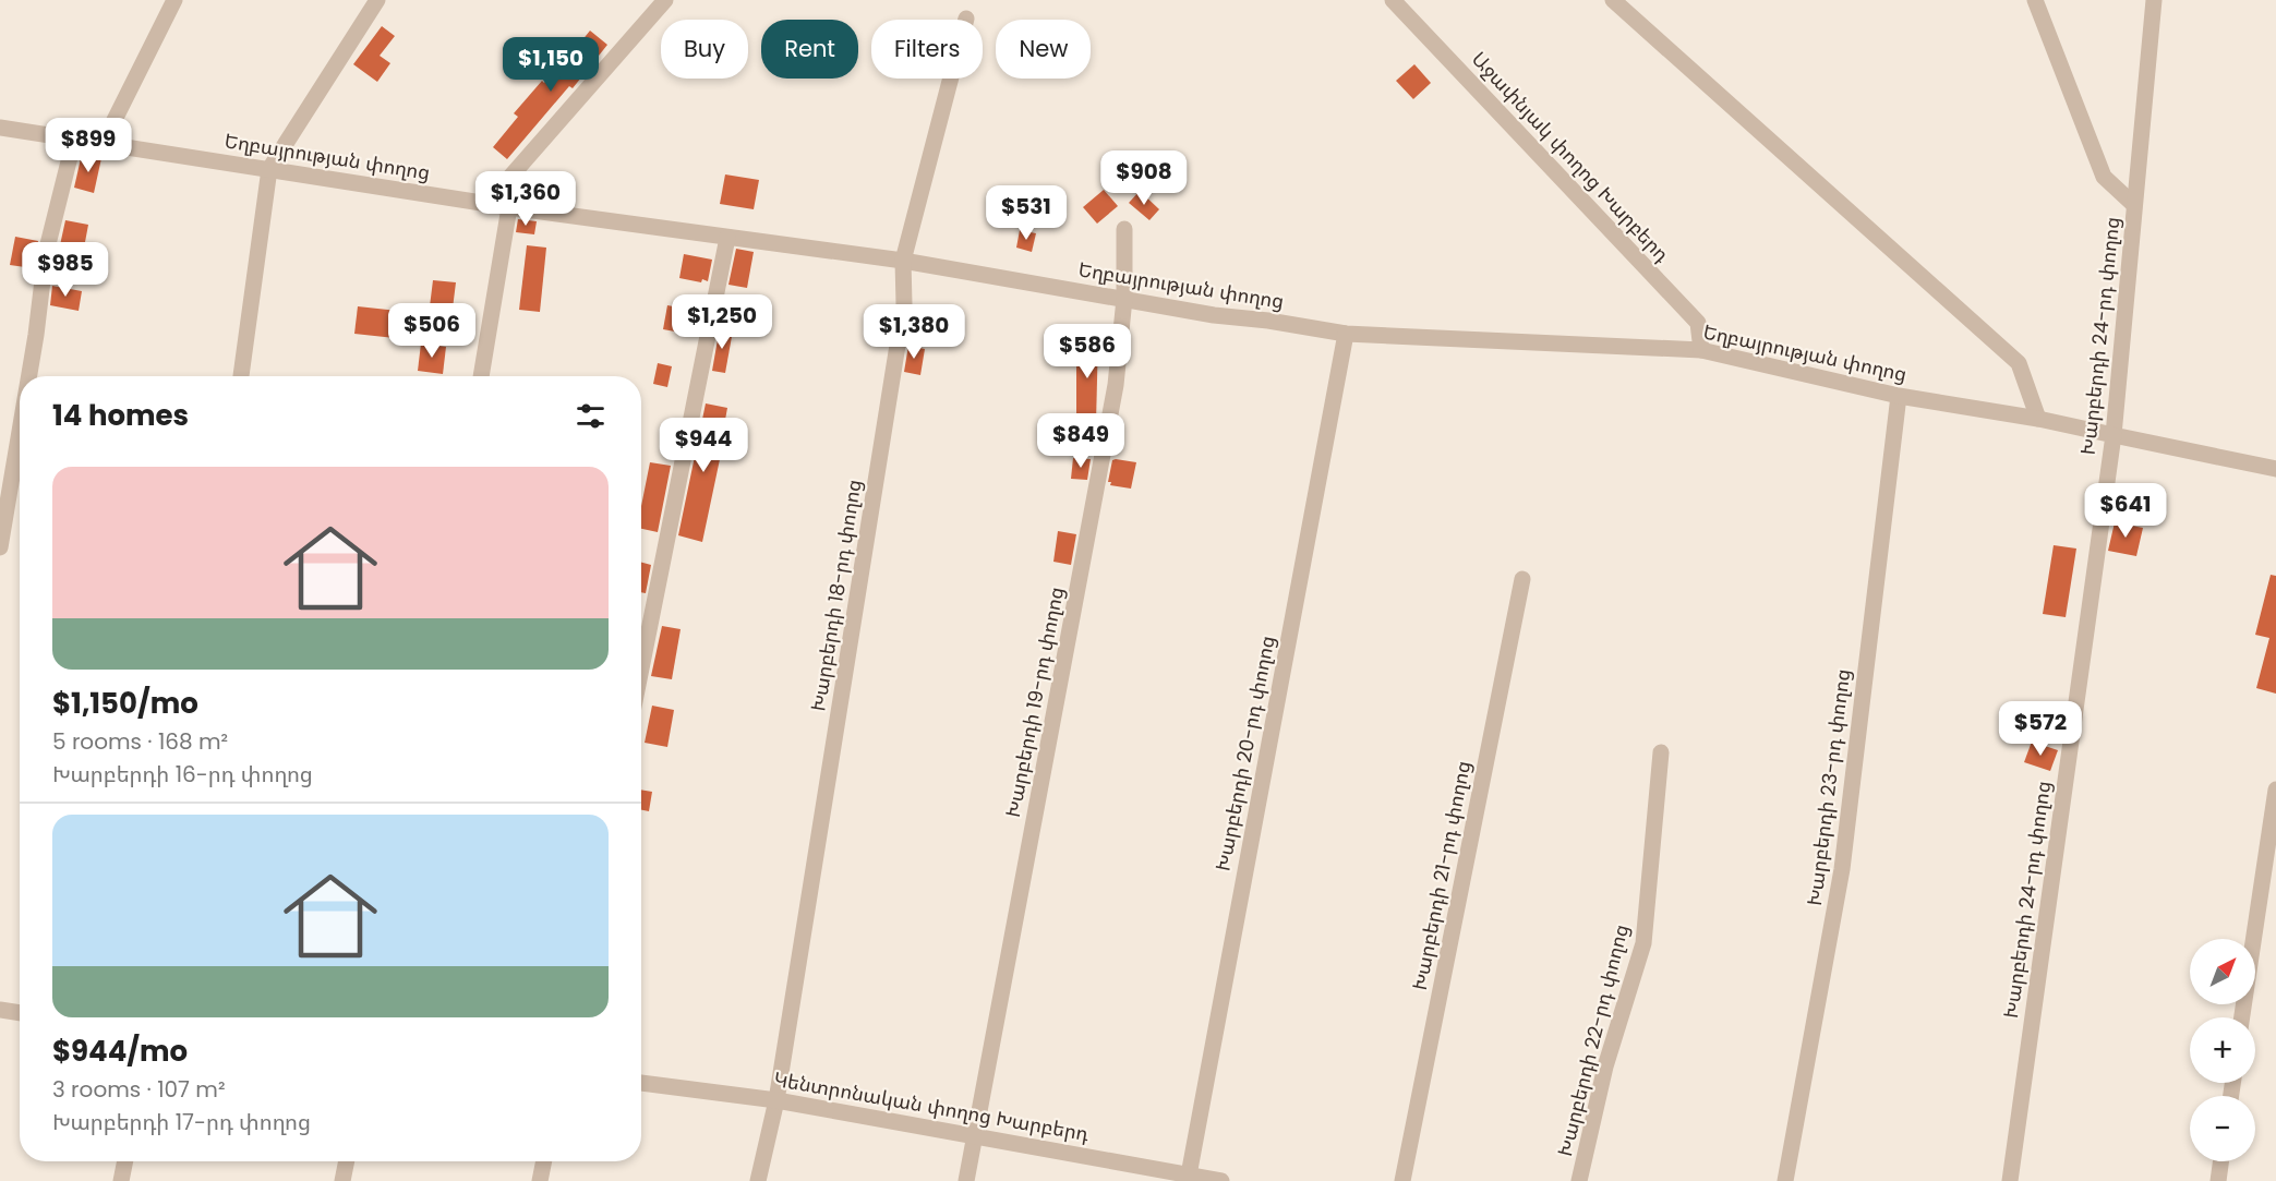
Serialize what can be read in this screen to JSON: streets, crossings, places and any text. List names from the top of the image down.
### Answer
{
  "streets": {
    "street": [
      "Եղբայրության փողոց",
      "Աջափնյակ փողոց Խարբերդ",
      "Խարբերդի 24-րդ փողոց",
      "Խարբերդի 18-րդ փողոց",
      "Խարբերդի 19-րդ փողոց",
      "Խարբերդի 20-րդ փողոց",
      "Խարբերդի 23-րդ փողոց",
      "Խարբերդի 21-րդ փողոց",
      "Խարբերդի 22-րդ փողոց",
      "Կենտրոնական փողոց Խարբերդ"
    ]
  },
  "crossings": [
    ["Եղբայրության փողոց", "Աջափնյակ փողոց Խարբերդ"],
    ["Եղբայրության փողոց", "Խարբերդի 24-րդ փողոց"],
    ["Եղբայրության փողոց", "Խարբերդի 18-րդ փողոց"],
    ["Եղբայրության փողոց", "Խարբերդի 19-րդ փողոց"],
    ["Եղբայրության փողոց", "Խարբերդի 20-րդ փողոց"],
    ["Եղբայրության փողոց", "Խարբերդի 23-րդ փողոց"],
    ["Խարբերդի 18-րդ փողոց", "Կենտրոնական փողոց Խարբերդ"],
    ["Խարբերդի 19-րդ փողոց", "Կենտրոնական փողոց Խարբերդ"],
    ["Խարբերդի 20-րդ փողոց", "Կենտրոնական փողոց Խարբերդ"]
  ],
  "north": "top right",
  "page": {
    "chip": [
      "Buy",
      "Rent",
      "Filters",
      "New"
    ],
    "price": [
      "$1,150",
      "$899",
      "$908",
      "$1,360",
      "$531",
      "$985",
      "$1,250",
      "$506",
      "$1,380",
      "$586",
      "$849",
      "$944",
      "$641",
      "$572"
    ],
    "heading": "14 homes",
    "list": [
      {
        "name": "$1,150/mo",
        "note": "5 rooms · 168 m² · Խարբերդի 16-րդ փողոց"
      },
      {
        "name": "$944/mo",
        "note": "3 rooms · 107 m² · Խարբերդի 17-րդ փողոց"
      }
    ],
    "map_buttons": ["+", "−"]
  }
}
